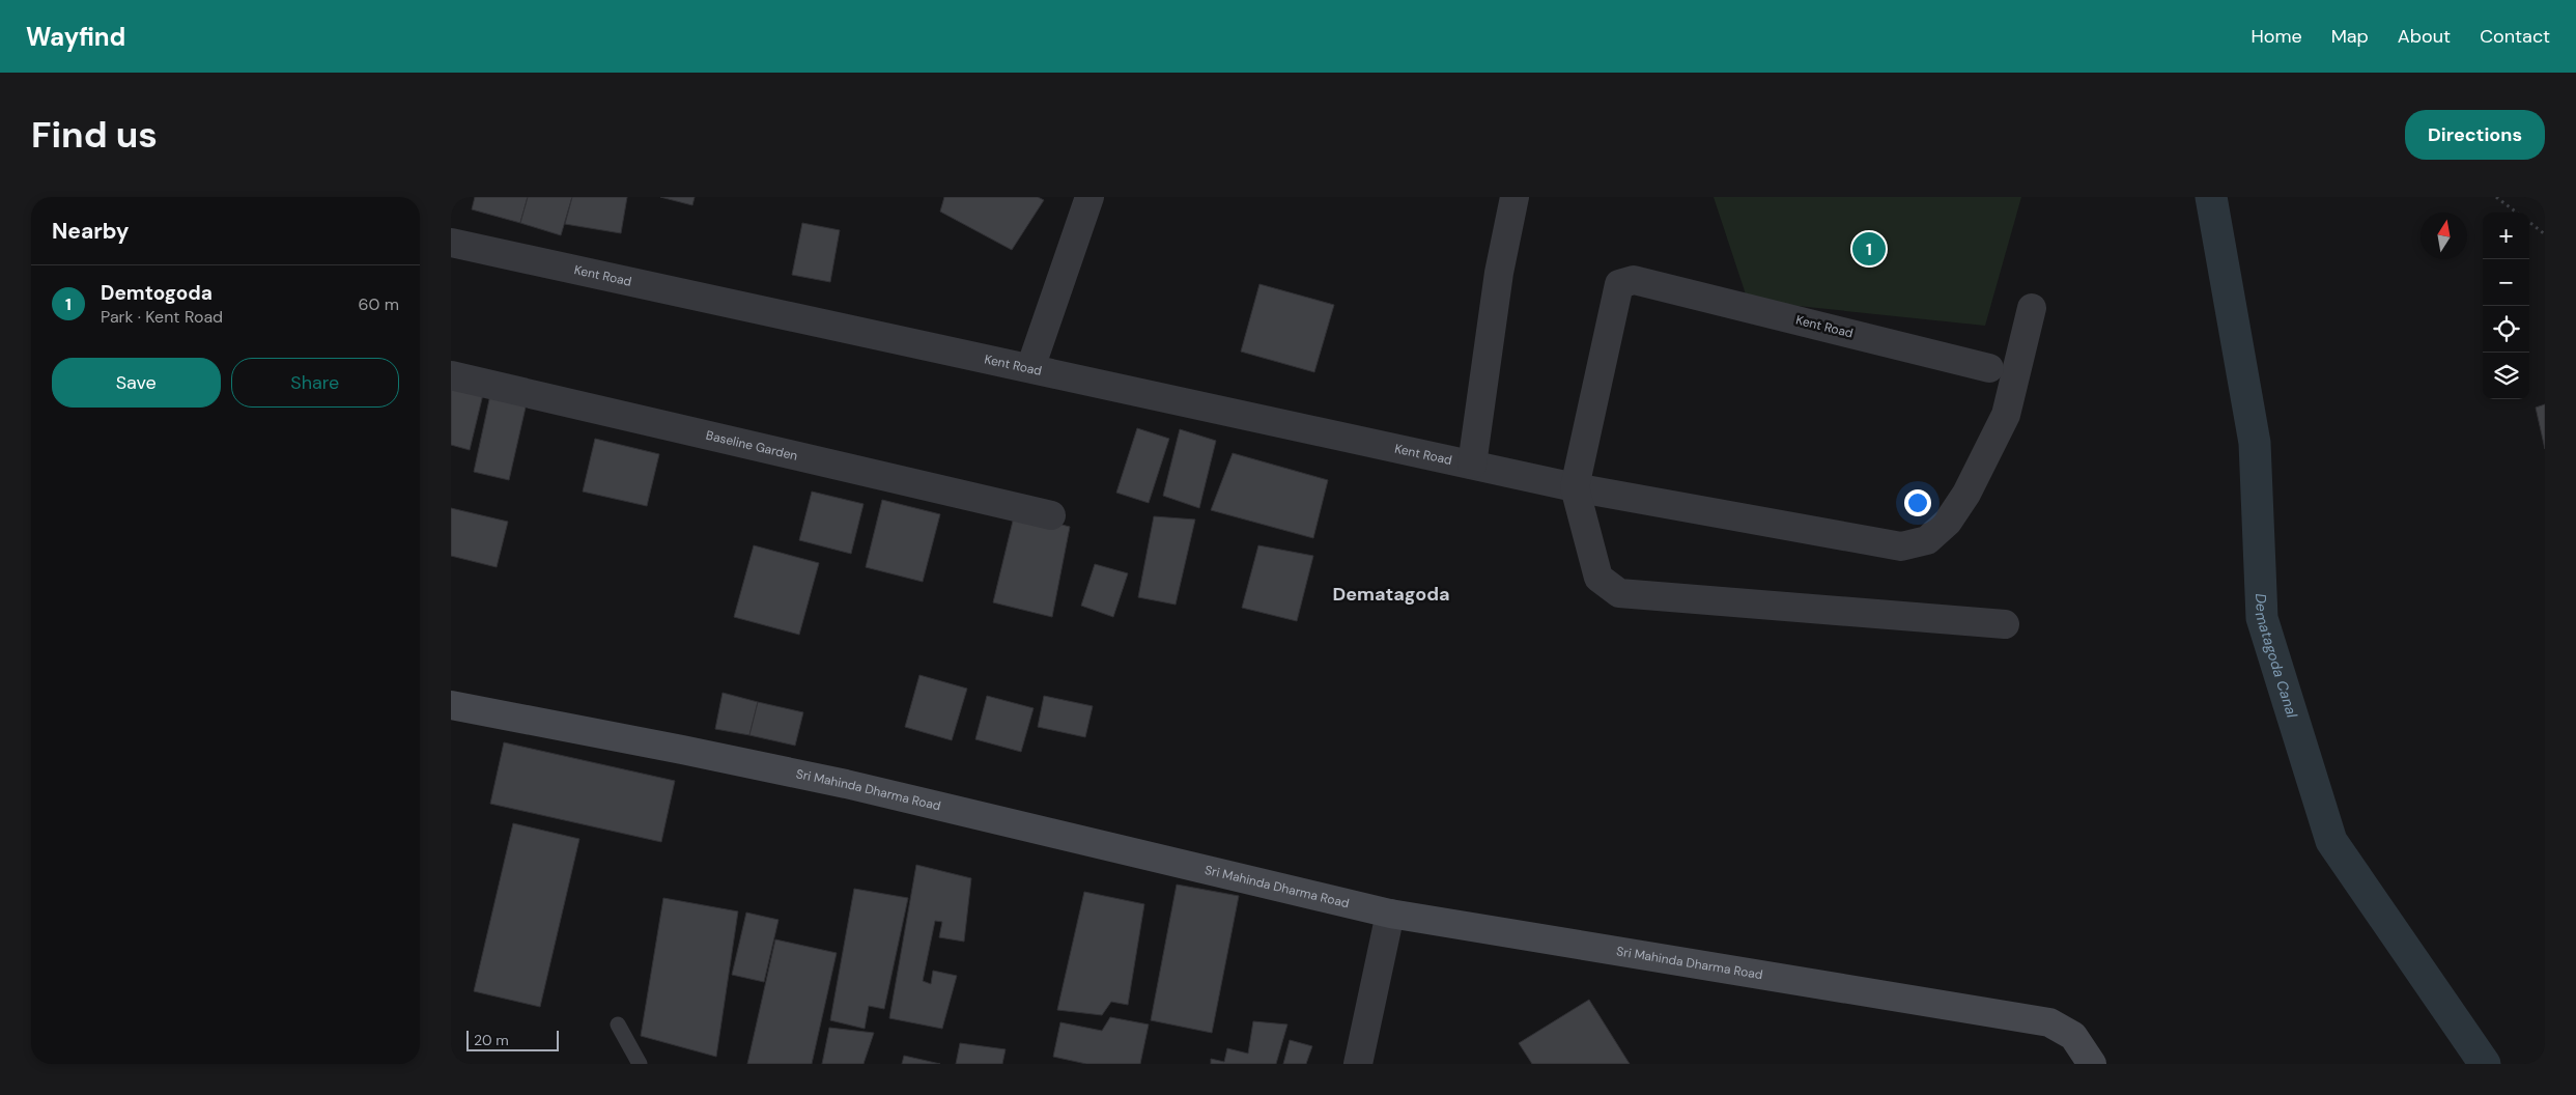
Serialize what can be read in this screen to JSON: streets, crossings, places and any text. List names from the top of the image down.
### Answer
{
  "streets": {
    "street": ["Kent Road", "Baseline Garden", "Sri Mahinda Dharma Road"]
  },
  "districts": ["Dematagoda"],
  "water": ["Dematagoda Canal"],
  "scale_bar": "20 m",
  "north": "top",
  "page": {
    "header": "Wayfind",
    "nav": [
      "Home",
      "Map",
      "About",
      "Contact"
    ],
    "buttons": [
      "Directions",
      ["Save", "Share"]
    ],
    "title": "Find us",
    "heading": "Nearby",
    "map_buttons": ["+", "−"],
    "pins": "1",
    "list": [
      {
        "mark": "1",
        "name": "Demtogoda",
        "note": "Park · Kent Road",
        "value": "60 m"
      }
    ],
    "scale": "20 m"
  }
}
